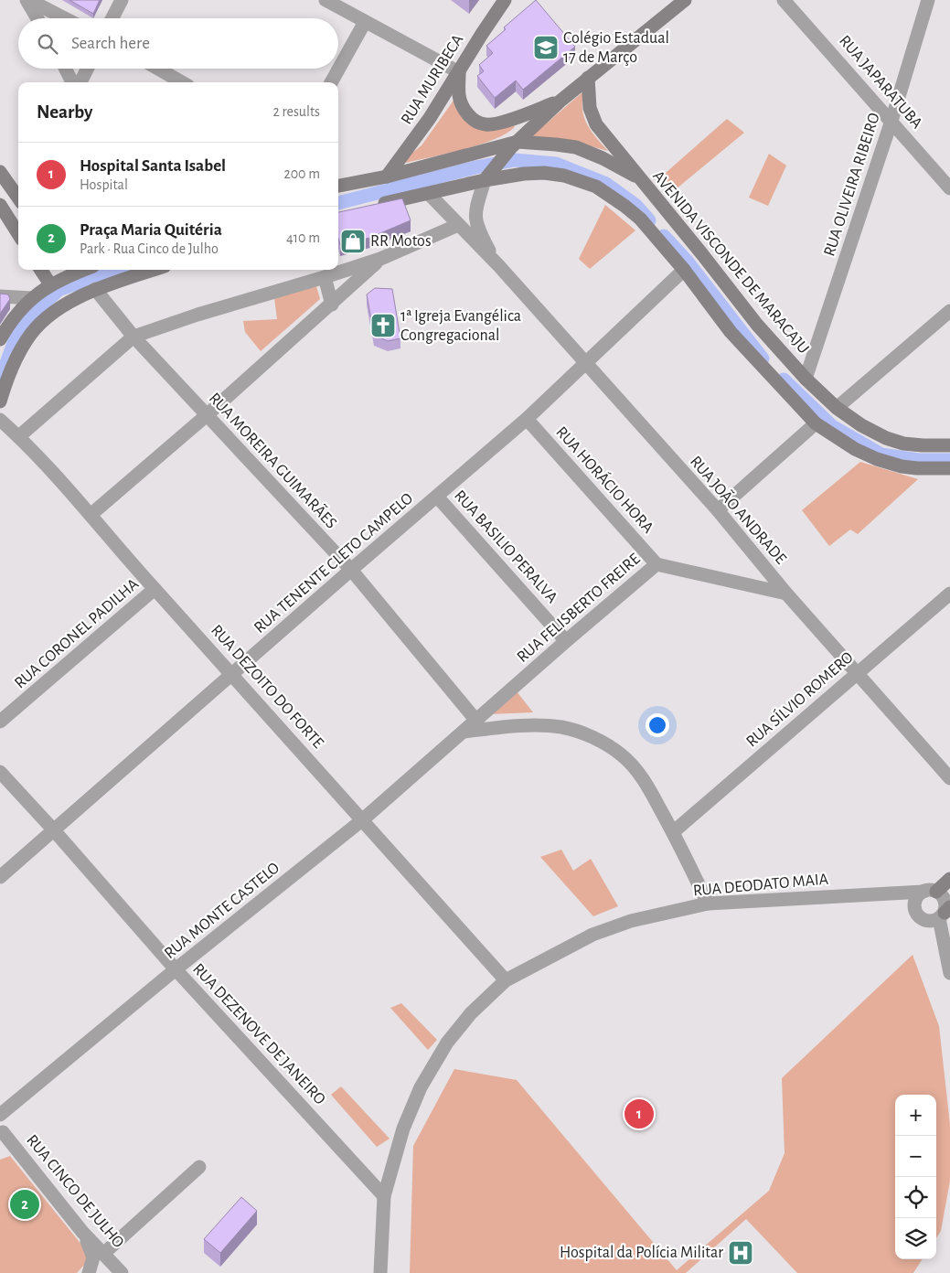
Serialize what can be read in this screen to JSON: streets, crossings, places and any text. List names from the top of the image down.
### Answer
{
  "streets": {
    "main road": ["RUA MURIBECA", "AVENIDA VISCONDE DE MARACAJU"],
    "street": [
      "RUA JAPARATUBA",
      "RUA OLIVEIRA RIBEIRO",
      "RUA MOREIRA GUIMARÃES",
      "RUA HORÁCIO HORA",
      "RUA JOÃO ANDRADE",
      "RUA BASILIO PERALVA",
      "RUA TENENTE CLETO CAMPELO",
      "RUA FELISBERTO FREIRE",
      "RUA CORONEL PADILHA",
      "RUA DEZOITO DO FORTE",
      "RUA SÍLVIO ROMERO",
      "RUA DEODATO MAIA",
      "RUA MONTE CASTELO",
      "RUA DEZENOVE DE JANEIRO",
      "RUA CINCO DE JULHO"
    ]
  },
  "crossings": [
    ["RUA MURIBECA", "AVENIDA VISCONDE DE MARACAJU"],
    ["RUA JAPARATUBA", "RUA OLIVEIRA RIBEIRO"],
    ["RUA OLIVEIRA RIBEIRO", "AVENIDA VISCONDE DE MARACAJU"],
    ["RUA MOREIRA GUIMARÃES", "RUA TENENTE CLETO CAMPELO"],
    ["RUA MOREIRA GUIMARÃES", "RUA FELISBERTO FREIRE"],
    ["RUA HORÁCIO HORA", "RUA TENENTE CLETO CAMPELO"],
    ["RUA HORÁCIO HORA", "RUA FELISBERTO FREIRE"],
    ["RUA JOÃO ANDRADE", "RUA TENENTE CLETO CAMPELO"],
    ["RUA JOÃO ANDRADE", "RUA FELISBERTO FREIRE"],
    ["RUA JOÃO ANDRADE", "RUA SÍLVIO ROMERO"],
    ["RUA BASILIO PERALVA", "RUA TENENTE CLETO CAMPELO"],
    ["RUA BASILIO PERALVA", "RUA FELISBERTO FREIRE"],
    ["RUA TENENTE CLETO CAMPELO", "RUA DEZOITO DO FORTE"],
    ["RUA TENENTE CLETO CAMPELO", "RUA DEZENOVE DE JANEIRO"],
    ["RUA FELISBERTO FREIRE", "RUA MONTE CASTELO"],
    ["RUA CORONEL PADILHA", "RUA DEZOITO DO FORTE"],
    ["RUA DEZOITO DO FORTE", "RUA DEODATO MAIA"],
    ["RUA DEZOITO DO FORTE", "RUA MONTE CASTELO"],
    ["RUA DEODATO MAIA", "RUA DEZENOVE DE JANEIRO"],
    ["RUA MONTE CASTELO", "RUA DEZENOVE DE JANEIRO"]
  ],
  "places": {
    "school or university": ["Colégio Estadual 17 de Março"],
    "shop": ["RR Motos"],
    "church": ["1ª Igreja Evangélica Congregacional"],
    "hospital": ["Hospital da Polícia Militar"]
  },
  "page": {
    "search": "Search here",
    "heading": ["Nearby", "2 results"],
    "list": [
      {
        "mark": "1",
        "name": "Hospital Santa Isabel",
        "note": "Hospital",
        "value": "200 m"
      },
      {
        "mark": "2",
        "name": "Praça Maria Quitéria",
        "note": "Park · Rua Cinco de Julho",
        "value": "410 m"
      }
    ],
    "map_buttons": ["+", "−"],
    "pins": ["1", "2"]
  }
}
